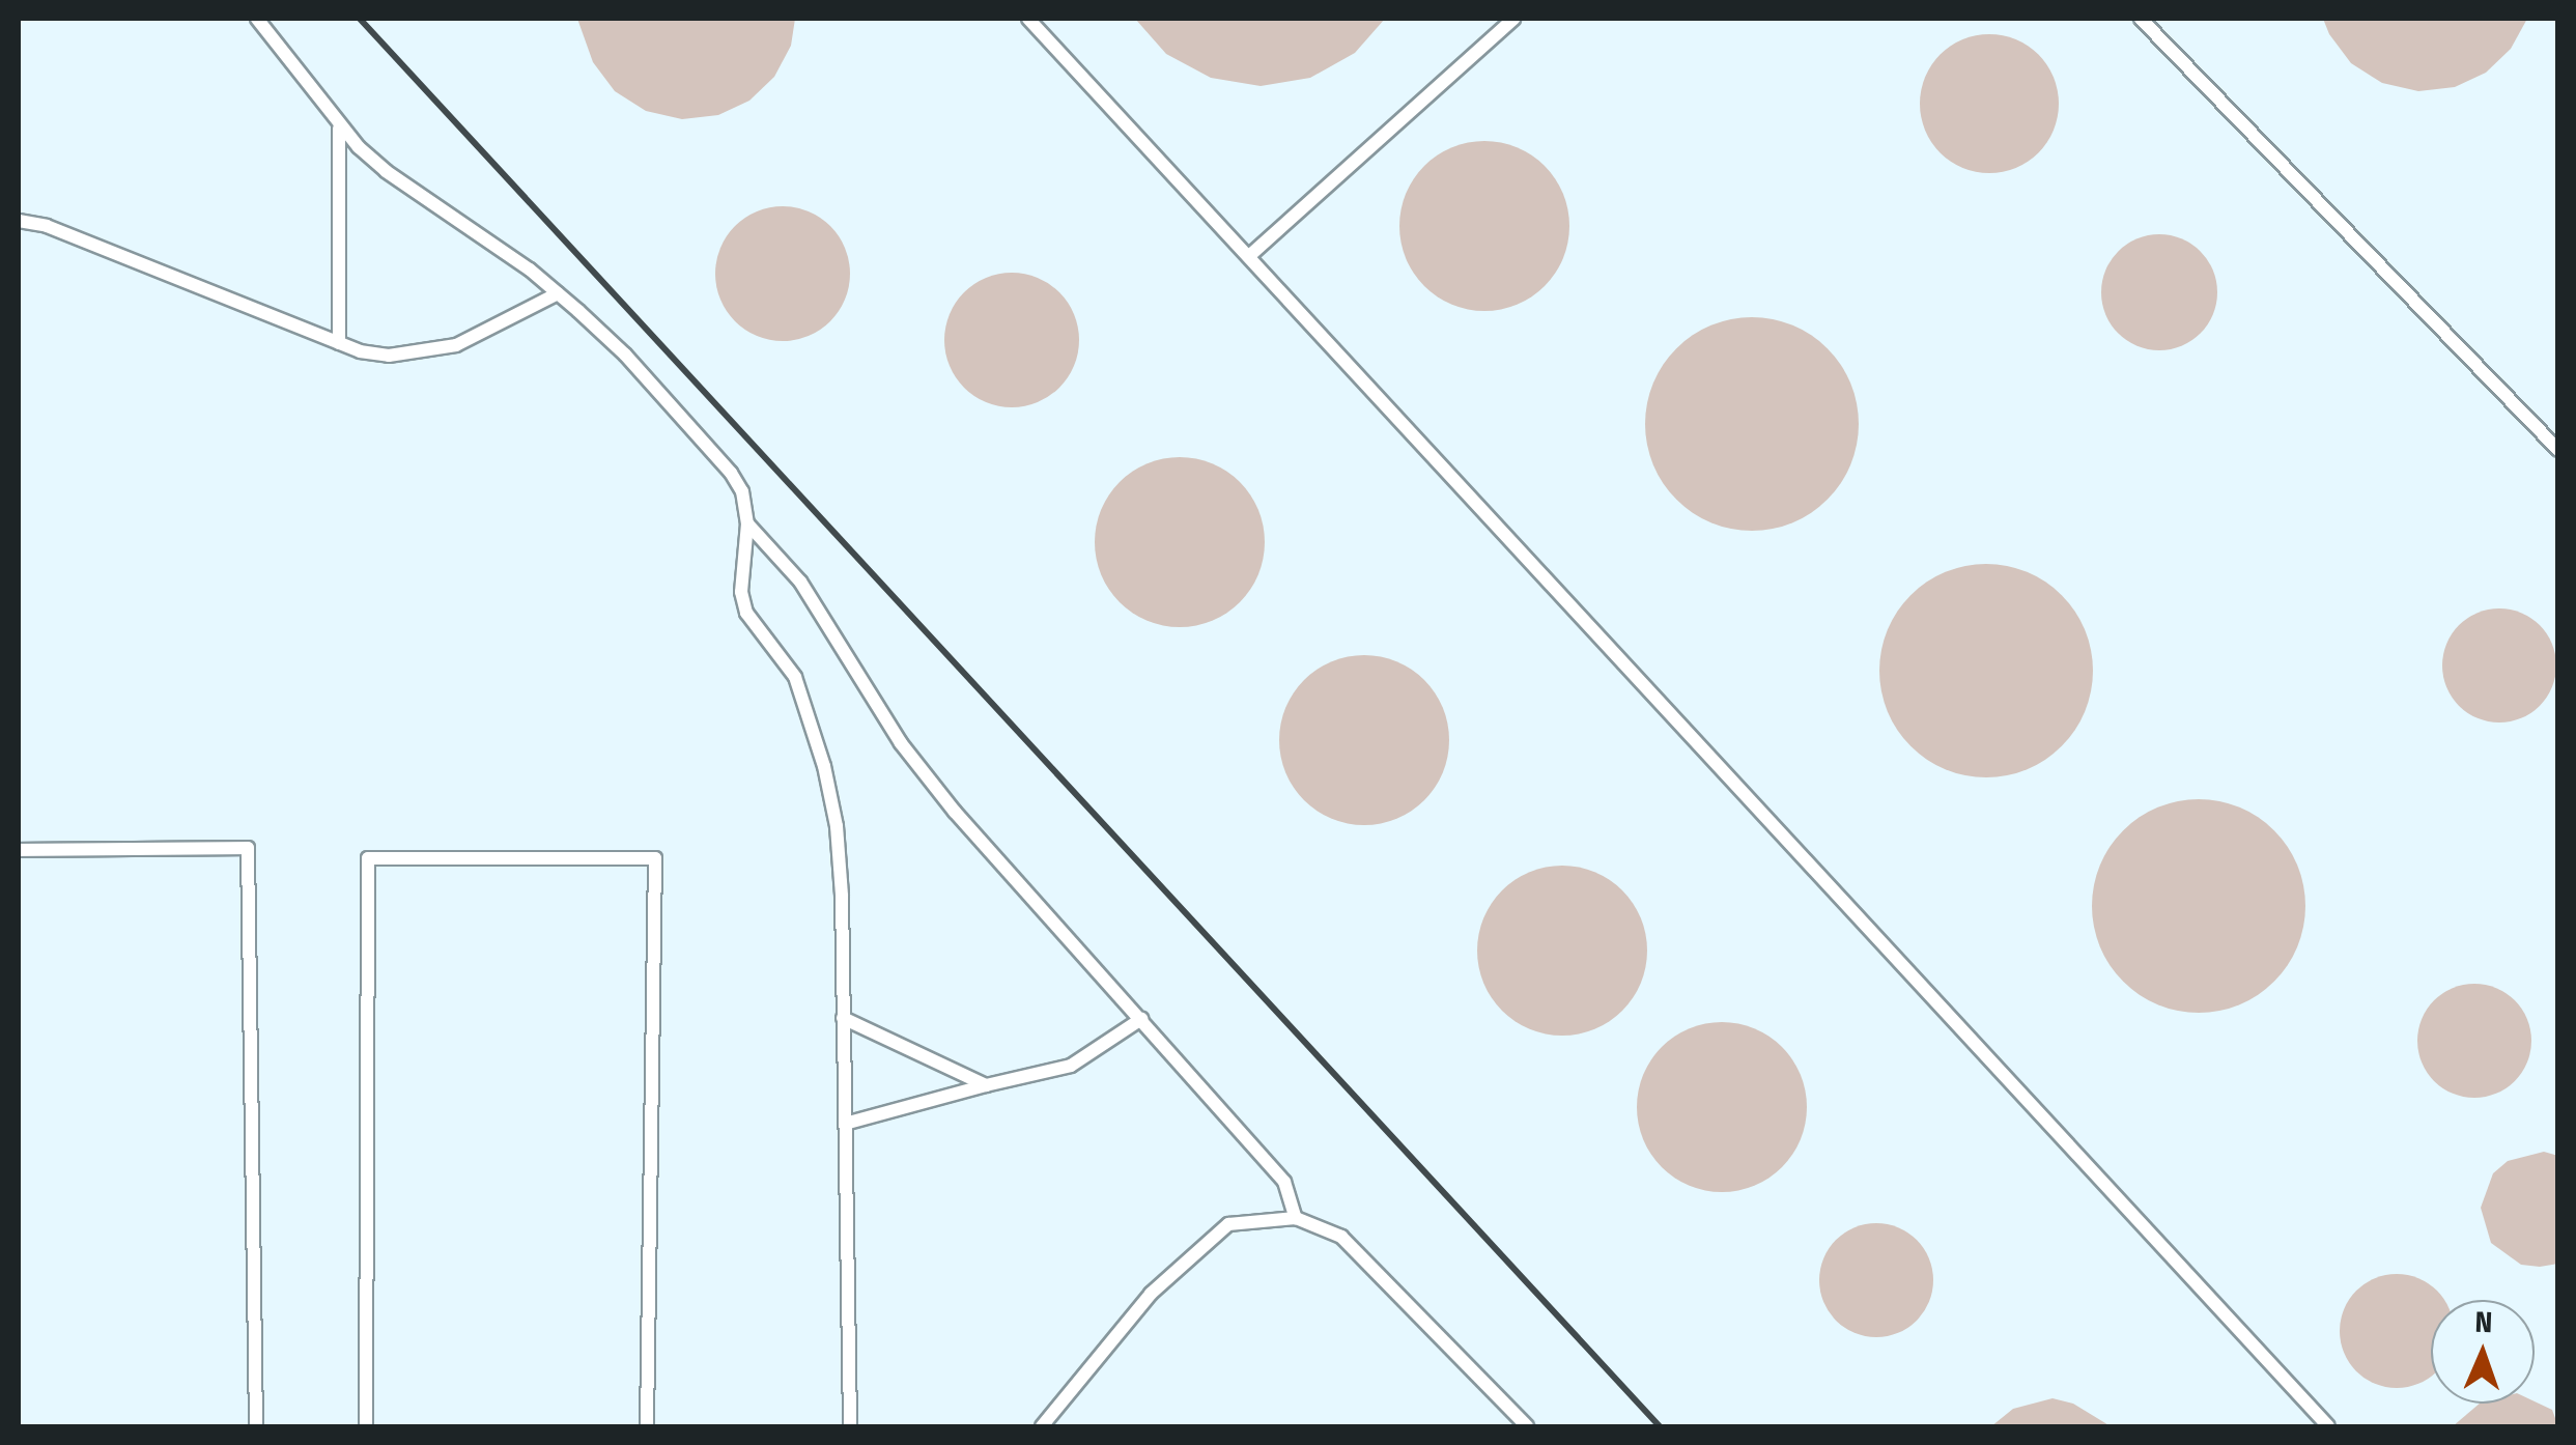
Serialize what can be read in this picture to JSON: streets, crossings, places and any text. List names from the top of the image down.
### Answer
{
  "north": "top"
}
